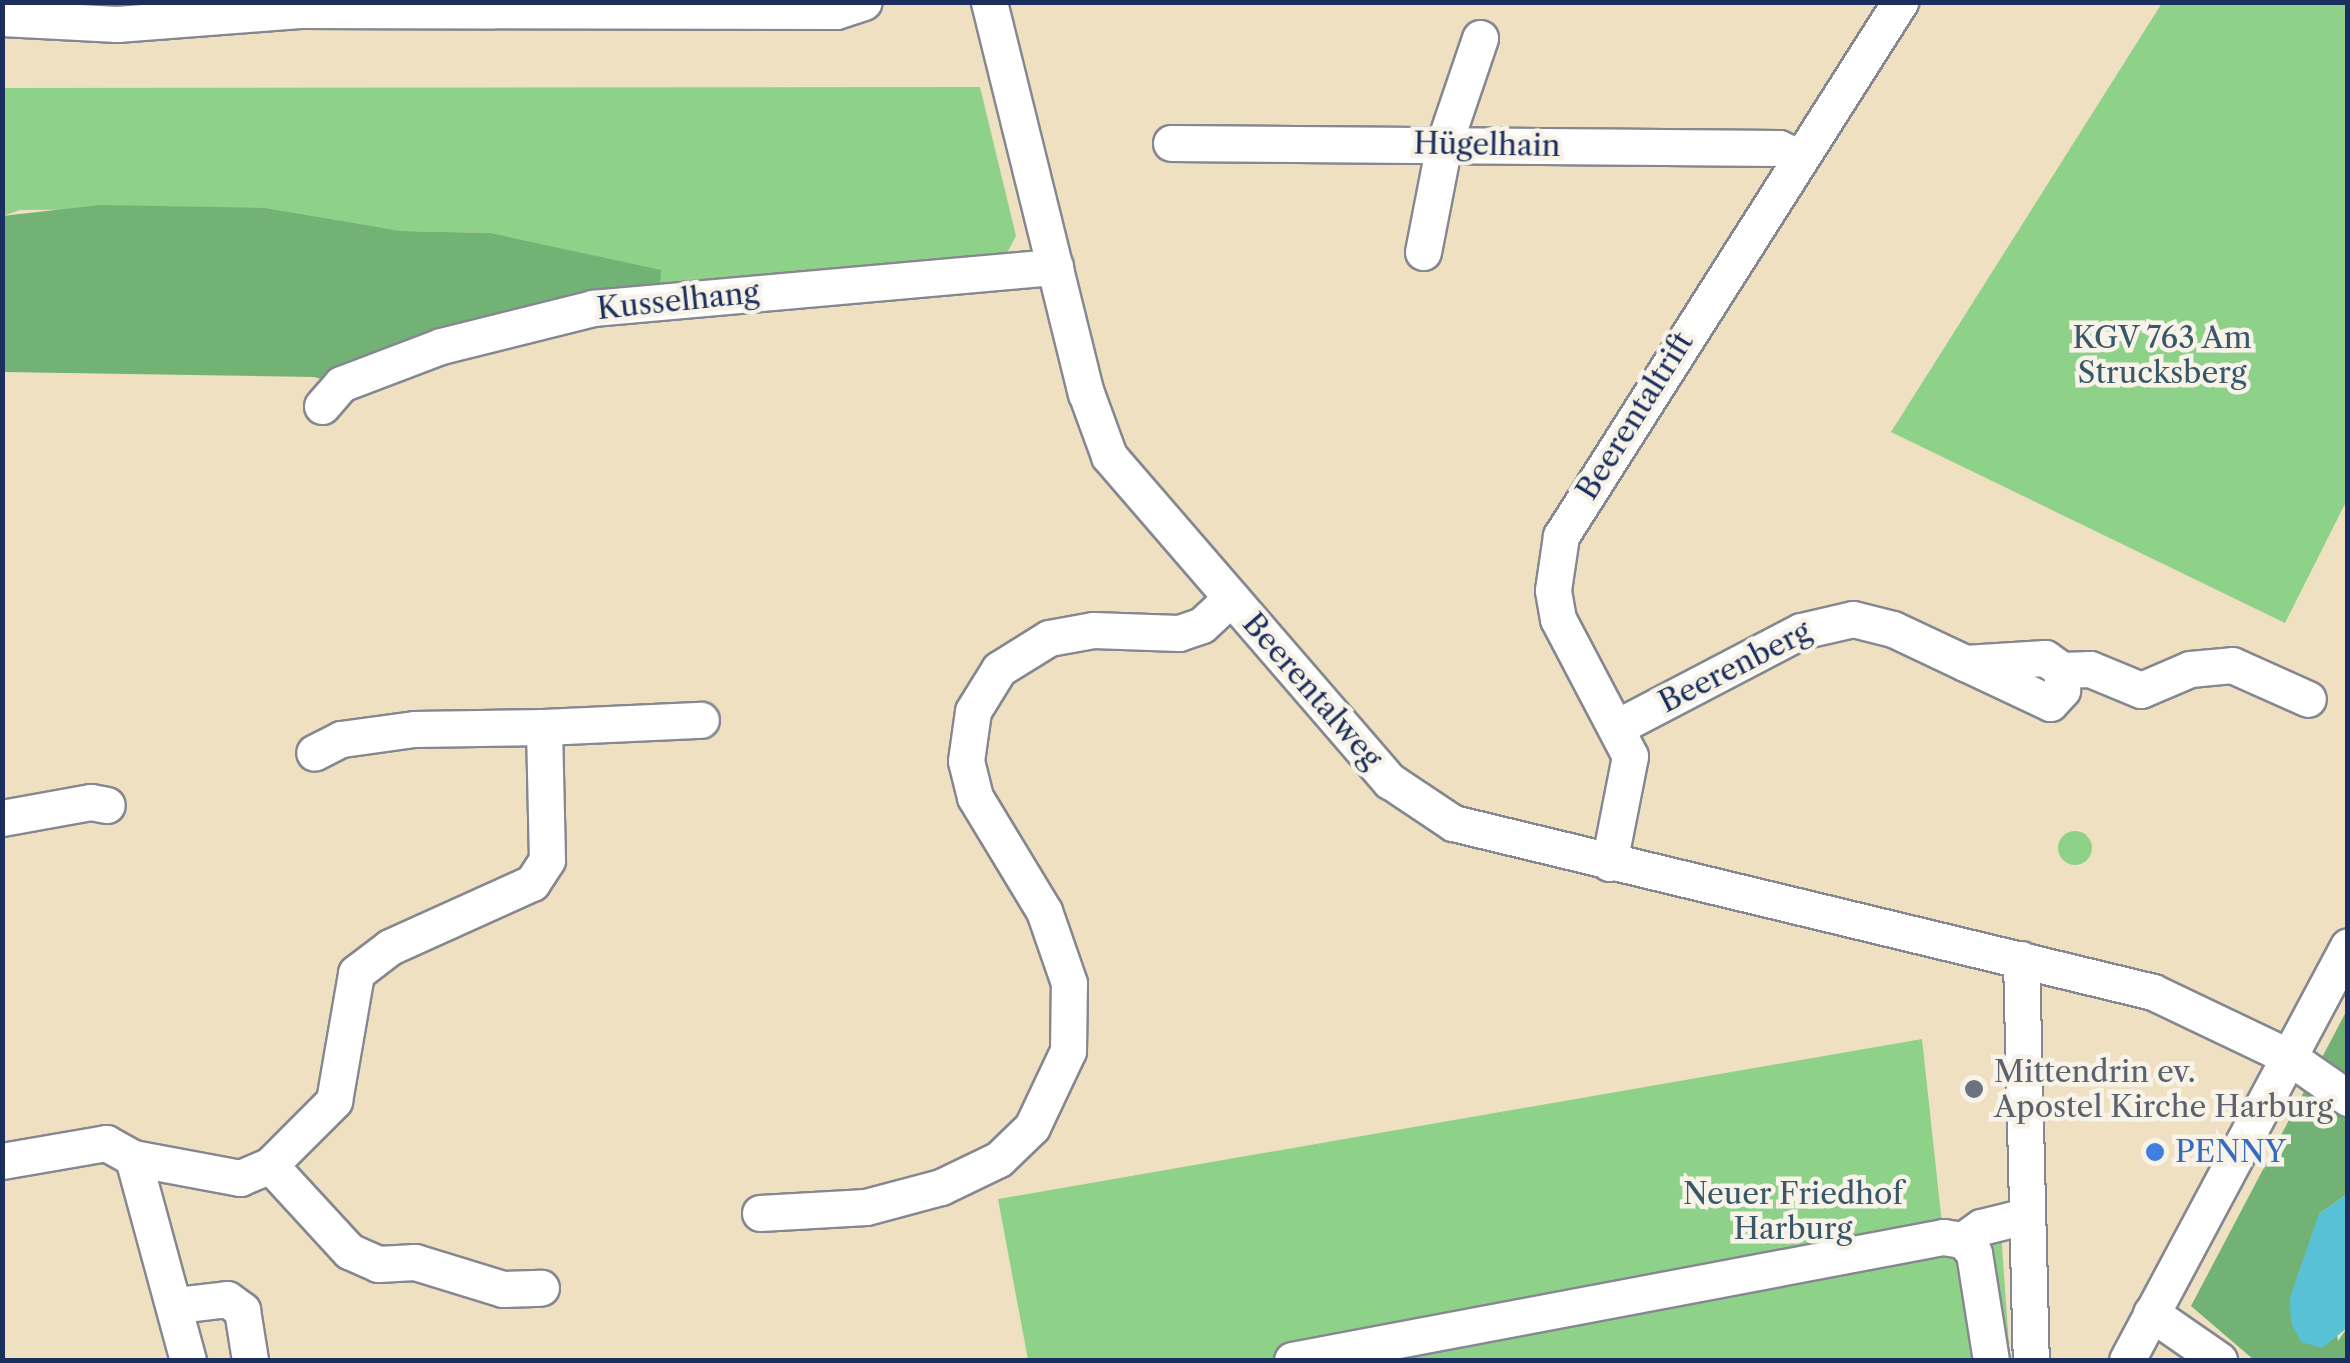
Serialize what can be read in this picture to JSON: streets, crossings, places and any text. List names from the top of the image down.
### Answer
{
  "streets": {
    "street": [
      "Hügelhain",
      "Kusselhang",
      "Beerentaltrift",
      "Beerenberg",
      "Beerentalweg"
    ]
  },
  "crossings": [
    ["Hügelhain", "Beerentaltrift"],
    ["Kusselhang", "Beerentalweg"],
    ["Beerentaltrift", "Beerenberg"],
    ["Beerentaltrift", "Beerentalweg"]
  ],
  "parks": ["KGV 763 Am Strucksberg", "Neuer Friedhof Harburg"],
  "places": ["Mittendrin ev. Apostel Kirche Harburg", "PENNY"]
}
